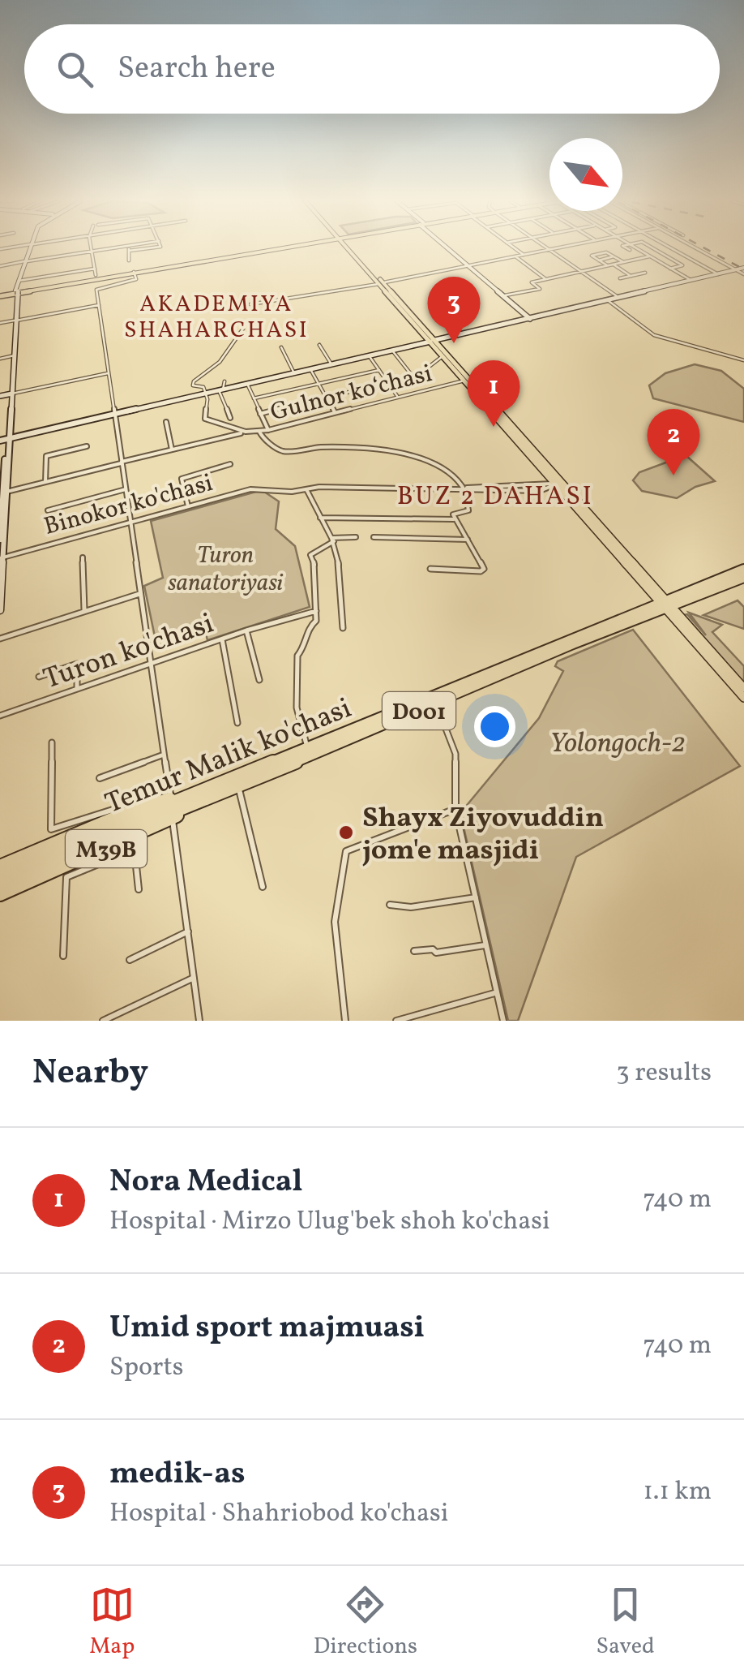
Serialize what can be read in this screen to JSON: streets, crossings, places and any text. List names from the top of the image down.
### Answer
{
  "streets": {
    "highway": ["D001", "Temur Malik ko'chasi", "M39B"],
    "street": ["Gulnor koʻchasi", "Binokor ko'chasi", "Turon ko'chasi"]
  },
  "crossings": [
    ["Temur Malik ko'chasi", "M39B"]
  ],
  "districts": ["AKADEMIYA SHAHARCHASI", "BUZ 2 DAHASI"],
  "parks": ["Turon sanatoriyasi", "Yolongoch-2"],
  "places": ["Shayx Ziyovuddin jom'e masjidi"],
  "north": "bottom right",
  "page": {
    "search": "Search here",
    "pins": ["3", "1", "2"],
    "heading": ["Nearby", "3 results"],
    "list": [
      {
        "mark": "1",
        "name": "Nora Medical",
        "note": "Hospital · Mirzo Ulug'bek shoh ko'chasi",
        "value": "740 m"
      },
      {
        "mark": "2",
        "name": "Umid sport majmuasi",
        "note": "Sports",
        "value": "740 m"
      },
      {
        "mark": "3",
        "name": "medik-as",
        "note": "Hospital · Shahriobod ko'chasi",
        "value": "1.1 km"
      }
    ],
    "nav": ["Map", "Directions", "Saved"]
  }
}
